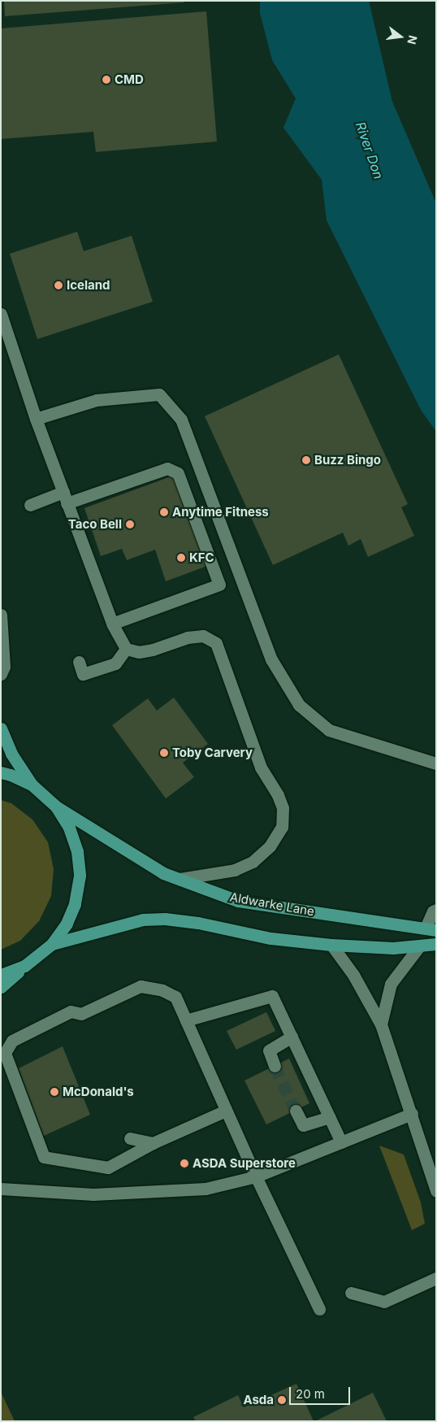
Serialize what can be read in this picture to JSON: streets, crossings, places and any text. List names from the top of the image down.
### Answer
{
  "streets": {
    "main road": ["Aldwarke Lane"]
  },
  "water": ["River Don"],
  "places": [
    "CMD",
    "Iceland",
    "Buzz Bingo",
    "Anytime Fitness",
    "Taco Bell",
    "KFC",
    "Toby Carvery",
    "McDonald's",
    "ASDA Superstore",
    "Asda"
  ],
  "scale_bar": "20 m",
  "north": "right"
}
